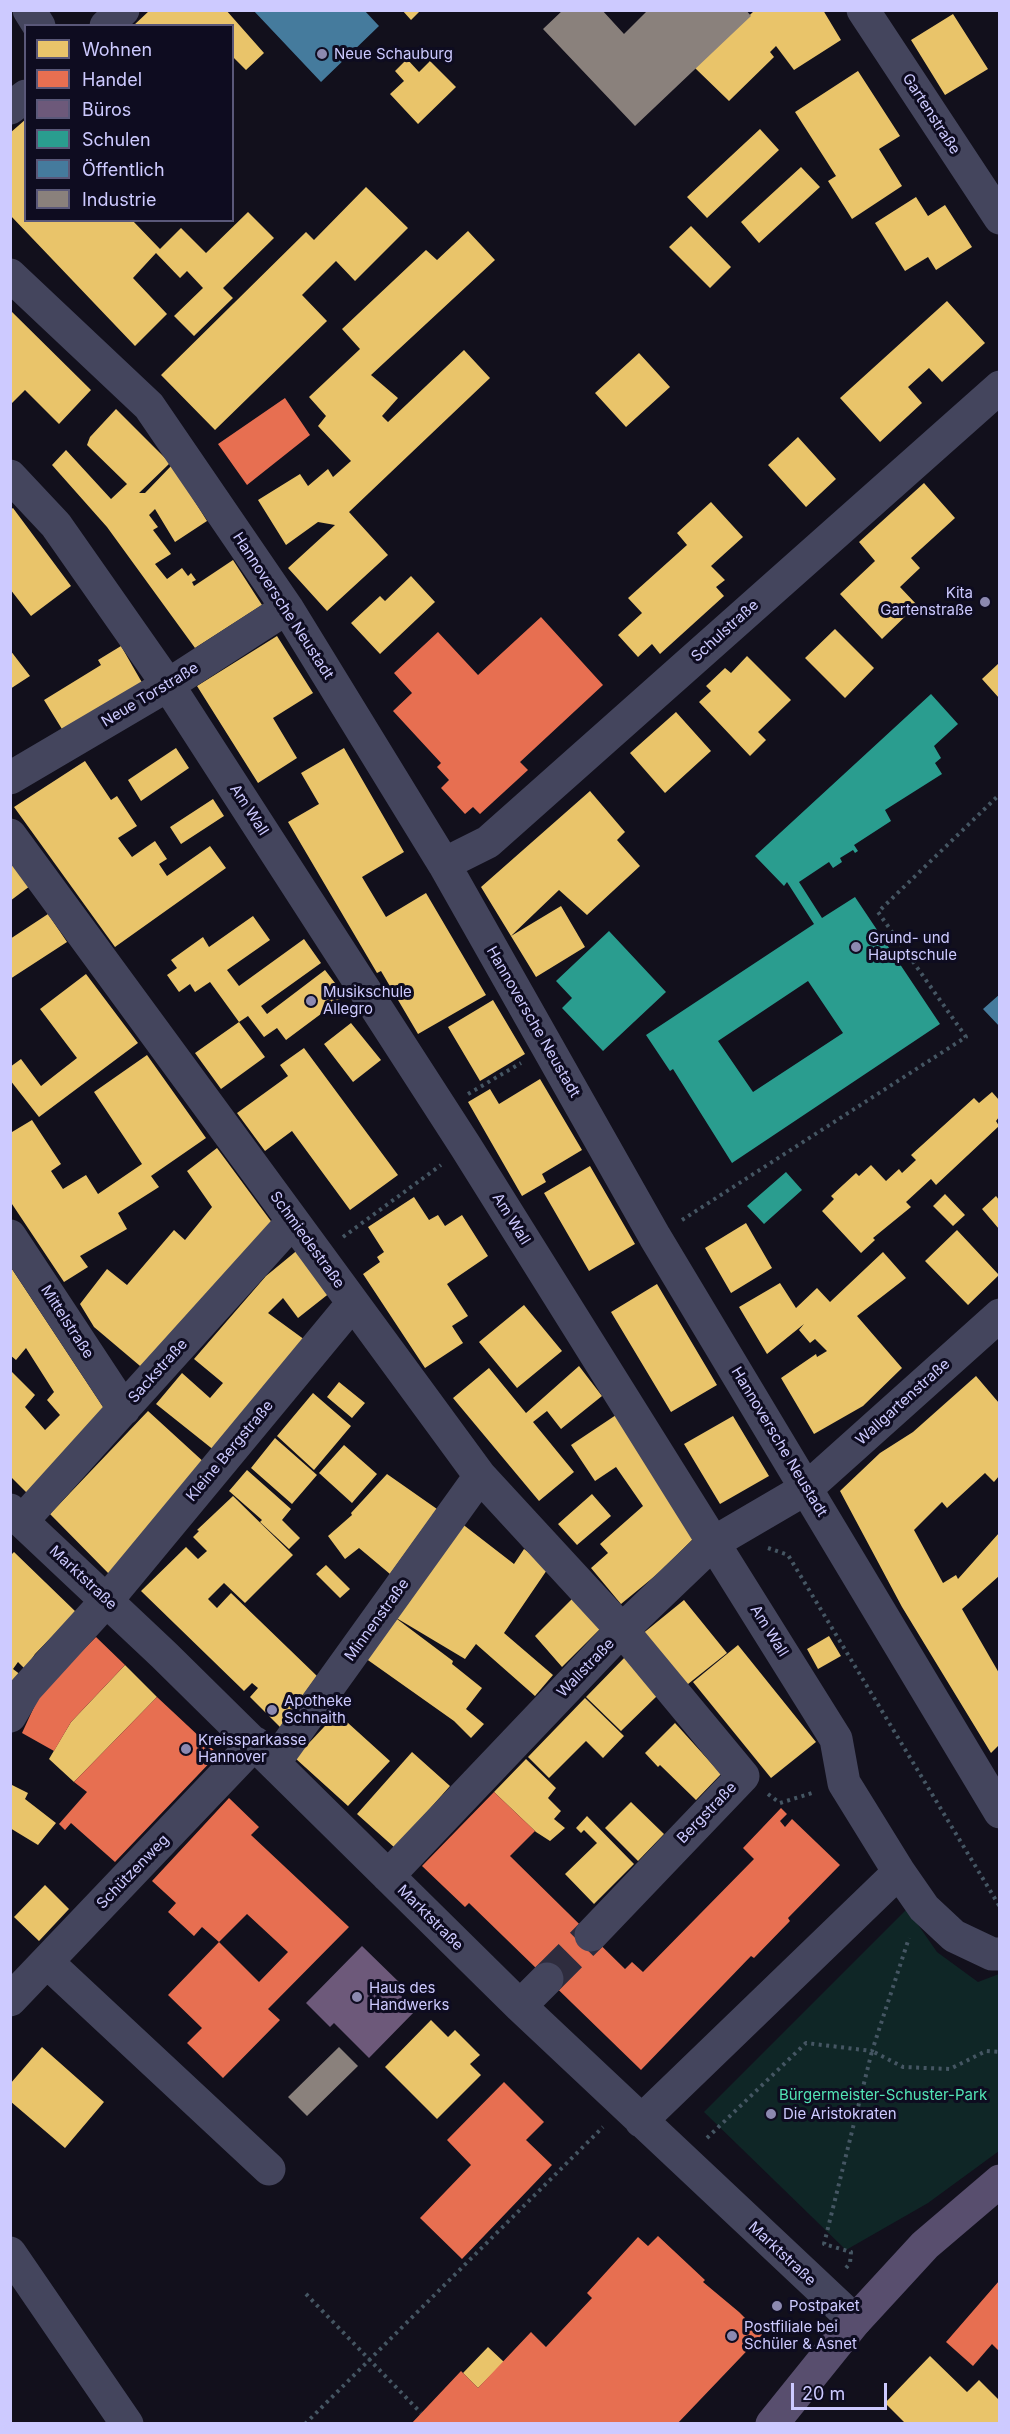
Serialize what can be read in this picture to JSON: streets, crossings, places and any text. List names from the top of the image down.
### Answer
{
  "streets": {
    "street": [
      "Gartenstraße",
      "Hannoversche Neustadt",
      "Schulstraße",
      "Neue Torstraße",
      "Am Wall",
      "Schmiedestraße",
      "Mittelstraße",
      "Sackstraße",
      "Wallgartenstraße",
      "Kleine Bergstraße",
      "Marktstraße",
      "Minnenstraße",
      "Wallstraße",
      "Bergstraße",
      "Schützenweg"
    ]
  },
  "crossings": [
    ["Hannoversche Neustadt", "Schulstraße"],
    ["Hannoversche Neustadt", "Neue Torstraße"],
    ["Hannoversche Neustadt", "Wallgartenstraße"],
    ["Hannoversche Neustadt", "Wallstraße"],
    ["Neue Torstraße", "Am Wall"],
    ["Am Wall", "Wallstraße"],
    ["Schmiedestraße", "Sackstraße"],
    ["Schmiedestraße", "Kleine Bergstraße"],
    ["Schmiedestraße", "Minnenstraße"],
    ["Schmiedestraße", "Wallstraße"],
    ["Schmiedestraße", "Bergstraße"],
    ["Mittelstraße", "Sackstraße"],
    ["Sackstraße", "Marktstraße"],
    ["Wallgartenstraße", "Wallstraße"],
    ["Kleine Bergstraße", "Marktstraße"],
    ["Marktstraße", "Minnenstraße"],
    ["Marktstraße", "Wallstraße"],
    ["Marktstraße", "Schützenweg"],
    ["Minnenstraße", "Schützenweg"],
    ["Wallstraße", "Bergstraße"]
  ],
  "parks": ["Bürgermeister-Schuster-Park"],
  "places": [
    "Neue Schauburg",
    "Kita Gartenstraße",
    "Grund- und Hauptschule",
    "Musikschule Allegro",
    "Apotheke Schnaith",
    "Kreissparkasse Hannover",
    "Haus des Handwerks",
    "Die Aristokraten",
    "Postpaket",
    "Postfiliale bei Schüler & Asnet"
  ],
  "legend": [
    "Wohnen",
    "Handel",
    "Büros",
    "Schulen",
    "Öffentlich",
    "Industrie"
  ],
  "scale_bar": "20 m"
}
